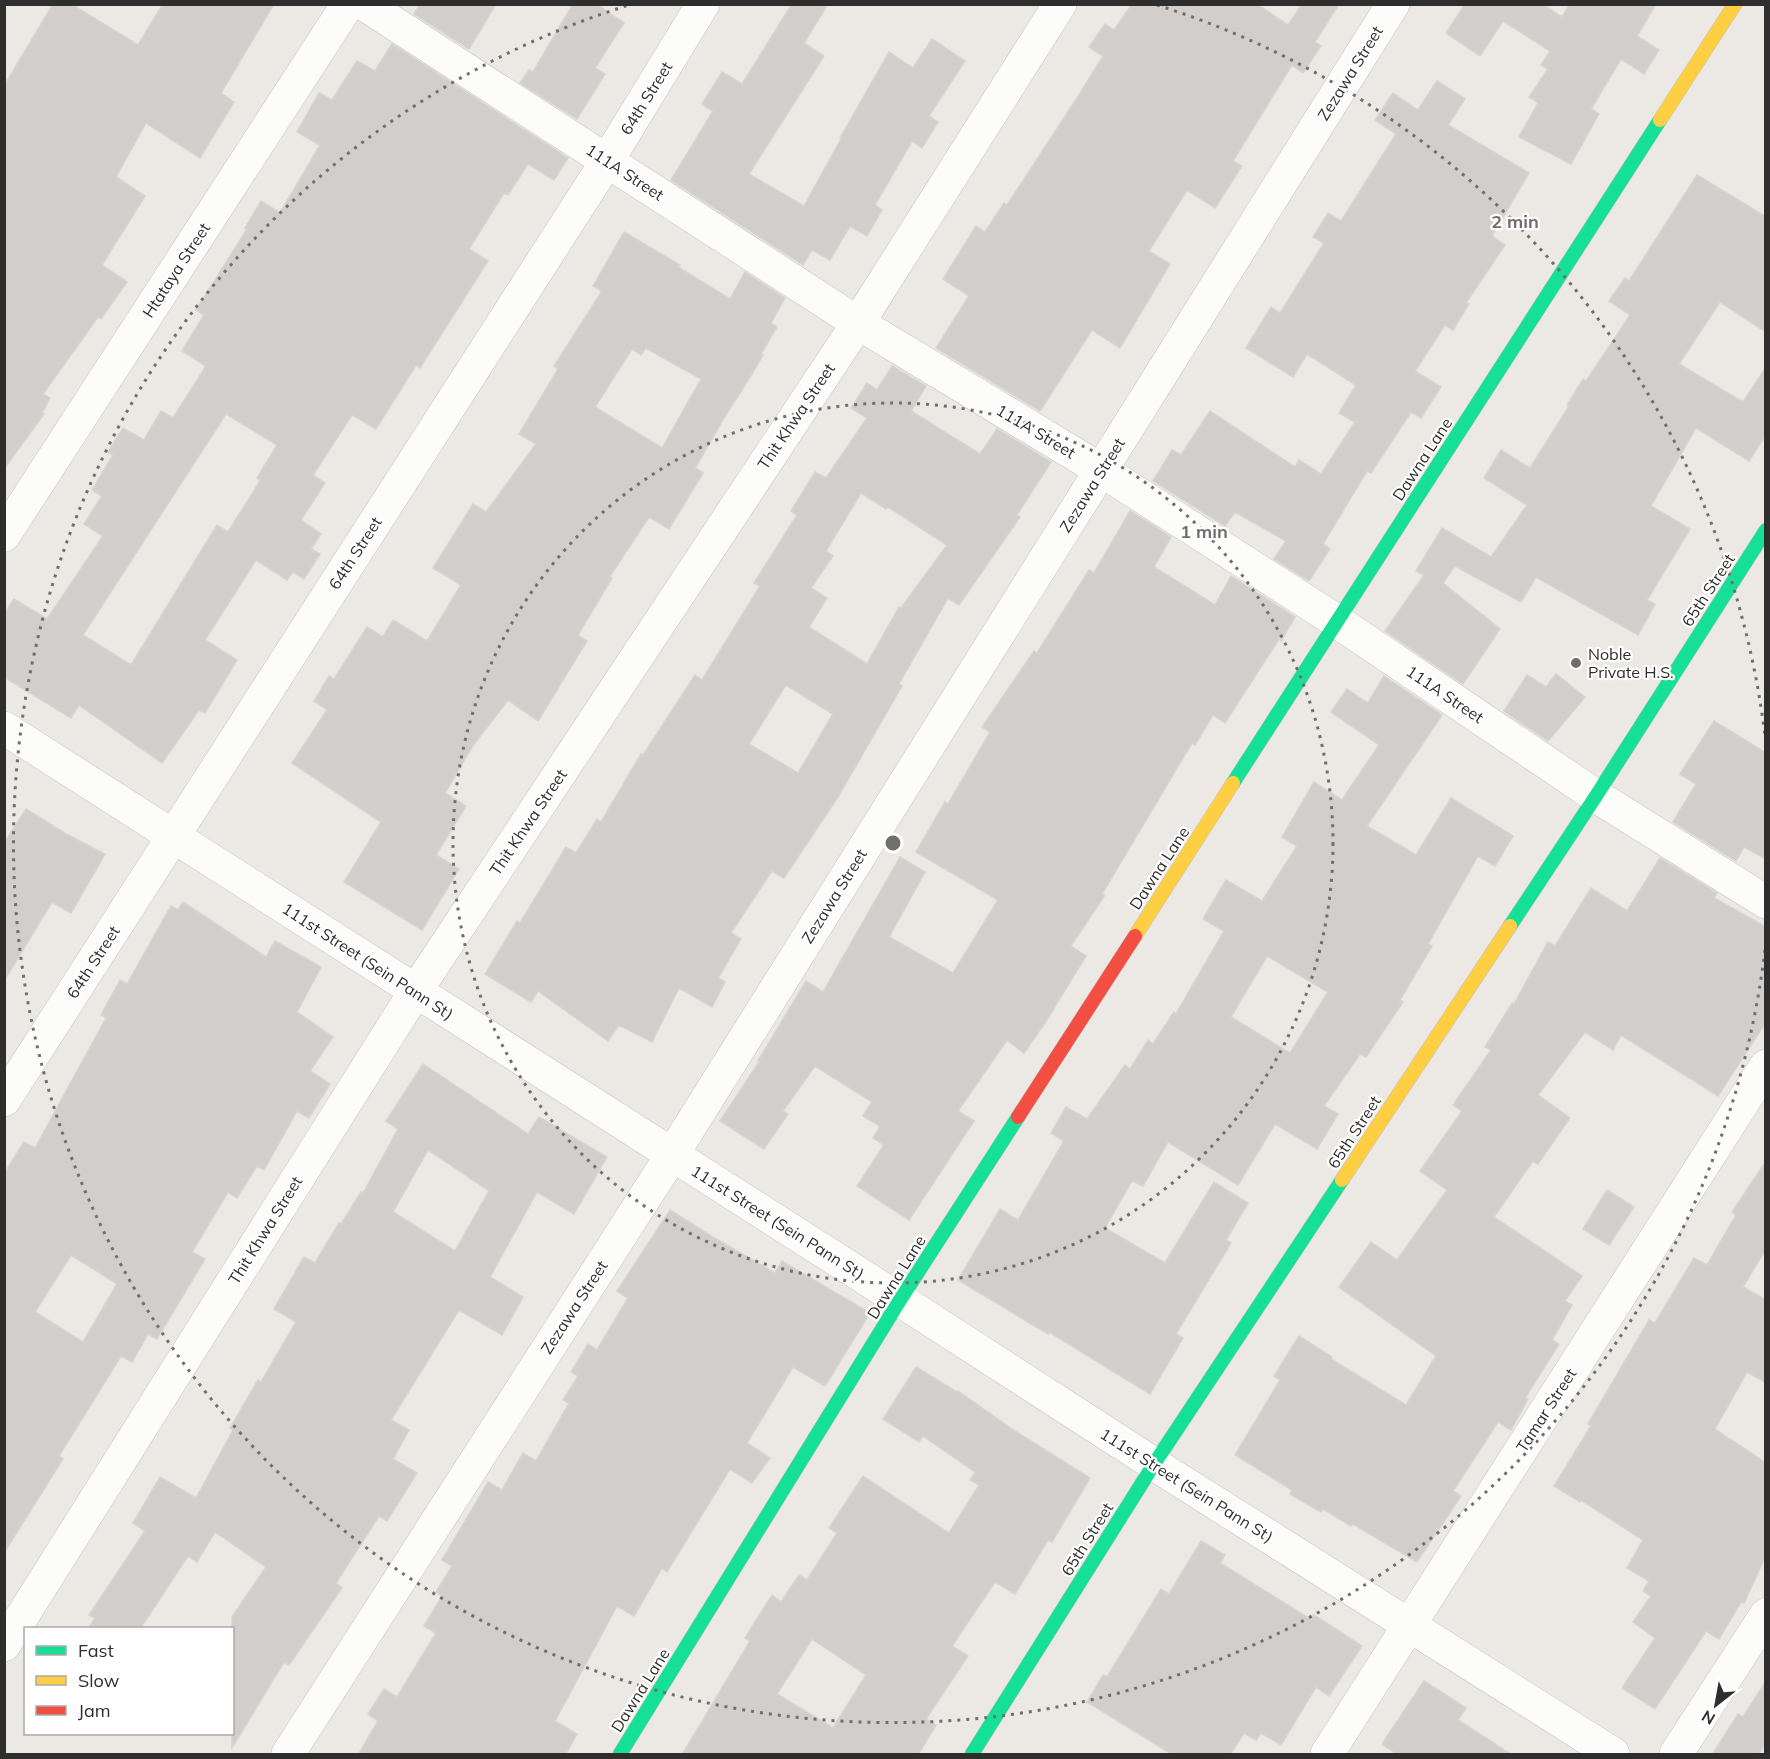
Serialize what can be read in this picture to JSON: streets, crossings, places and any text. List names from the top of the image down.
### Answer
{
  "streets": {
    "street": [
      "Zezawa Street",
      "64th Street",
      "111A Street",
      "Htataya Street",
      "Thit Khwa Street",
      "Dawna Lane",
      "65th Street",
      "111st Street (Sein Pann St)",
      "Tamar Street"
    ]
  },
  "crossings": [
    ["Zezawa Street", "111A Street"],
    ["Zezawa Street", "111st Street (Sein Pann St)"],
    ["64th Street", "111A Street"],
    ["64th Street", "111st Street (Sein Pann St)"],
    ["111A Street", "Thit Khwa Street"],
    ["111A Street", "Dawna Lane"],
    ["111A Street", "65th Street"],
    ["Thit Khwa Street", "111st Street (Sein Pann St)"],
    ["Dawna Lane", "111st Street (Sein Pann St)"],
    ["65th Street", "111st Street (Sein Pann St)"],
    ["111st Street (Sein Pann St)", "Tamar Street"]
  ],
  "places": ["Noble Private H.S."],
  "legend": ["Fast", "Slow", "Jam"],
  "north": "bottom left",
  "rings": ["2 min", "1 min"]
}
